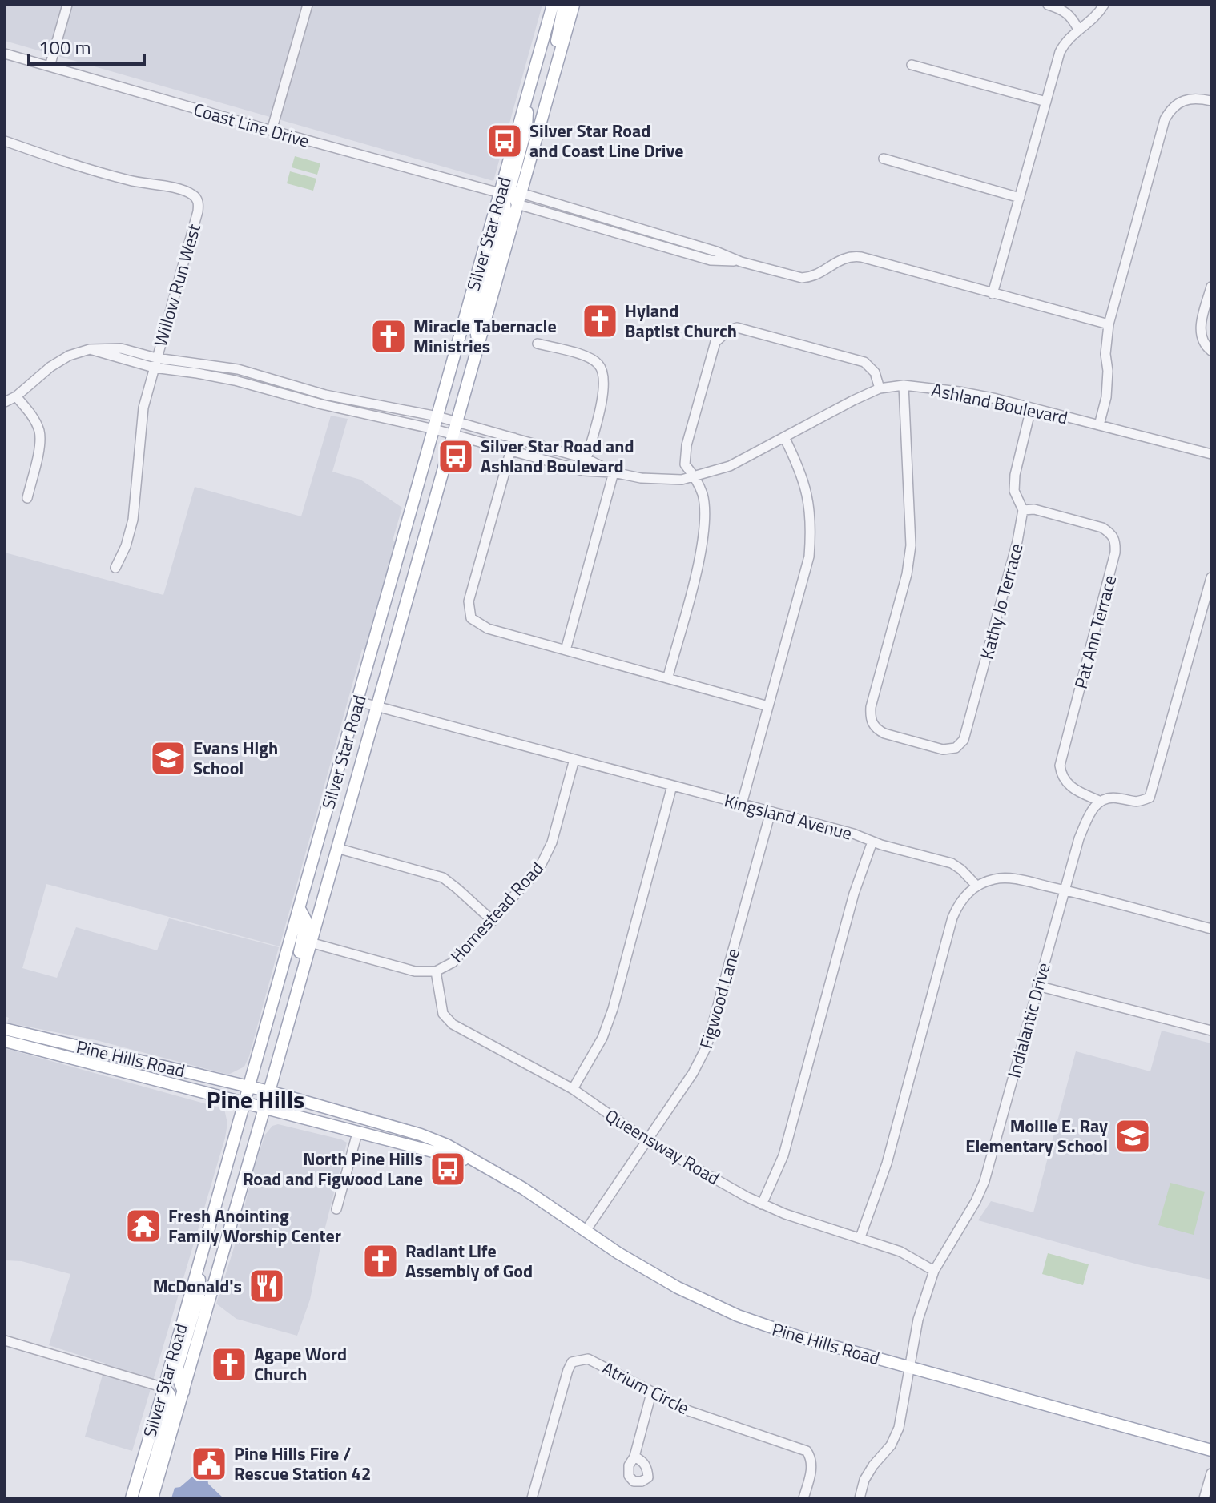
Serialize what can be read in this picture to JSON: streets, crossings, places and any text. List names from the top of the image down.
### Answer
{
  "streets": {
    "main road": ["Silver Star Road", "Pine Hills Road"],
    "street": [
      "Coast Line Drive",
      "Willow Run West",
      "Ashland Boulevard",
      "Kathy Jo Terrace",
      "Pat Ann Terrace",
      "Kingsland Avenue",
      "Homestead Road",
      "Figwood Lane",
      "Indialantic Drive",
      "Queensway Road",
      "Atrium Circle"
    ]
  },
  "crossings": [
    ["Coast Line Drive", "Silver Star Road"],
    ["Silver Star Road", "Ashland Boulevard"],
    ["Silver Star Road", "Kingsland Avenue"],
    ["Silver Star Road", "Homestead Road"],
    ["Silver Star Road", "Pine Hills Road"],
    ["Willow Run West", "Ashland Boulevard"],
    ["Ashland Boulevard", "Kathy Jo Terrace"],
    ["Kathy Jo Terrace", "Pat Ann Terrace"],
    ["Pat Ann Terrace", "Indialantic Drive"],
    ["Kingsland Avenue", "Homestead Road"],
    ["Kingsland Avenue", "Figwood Lane"],
    ["Homestead Road", "Queensway Road"],
    ["Figwood Lane", "Pine Hills Road"],
    ["Figwood Lane", "Queensway Road"],
    ["Indialantic Drive", "Pine Hills Road"],
    ["Indialantic Drive", "Queensway Road"]
  ],
  "districts": ["Pine Hills"],
  "places": {
    "bus stop": ["Silver Star Road and Coast Line Drive", "Silver Star Road and Ashland Boulevard", "North Pine Hills Road and Figwood Lane"],
    "church": [
      "Hyland Baptist Church",
      "Miracle Tabernacle Ministries",
      "Radiant Life Assembly of God",
      "Agape Word Church"
    ],
    "school or university": ["Evans High School", "Mollie E. Ray Elementary School"],
    "temple": ["Fresh Anointing Family Worship Center"],
    "restaurant": ["McDonald's"],
    "public building": ["Pine Hills Fire / Rescue Station 42"]
  },
  "scale_bar": "100 m"
}
